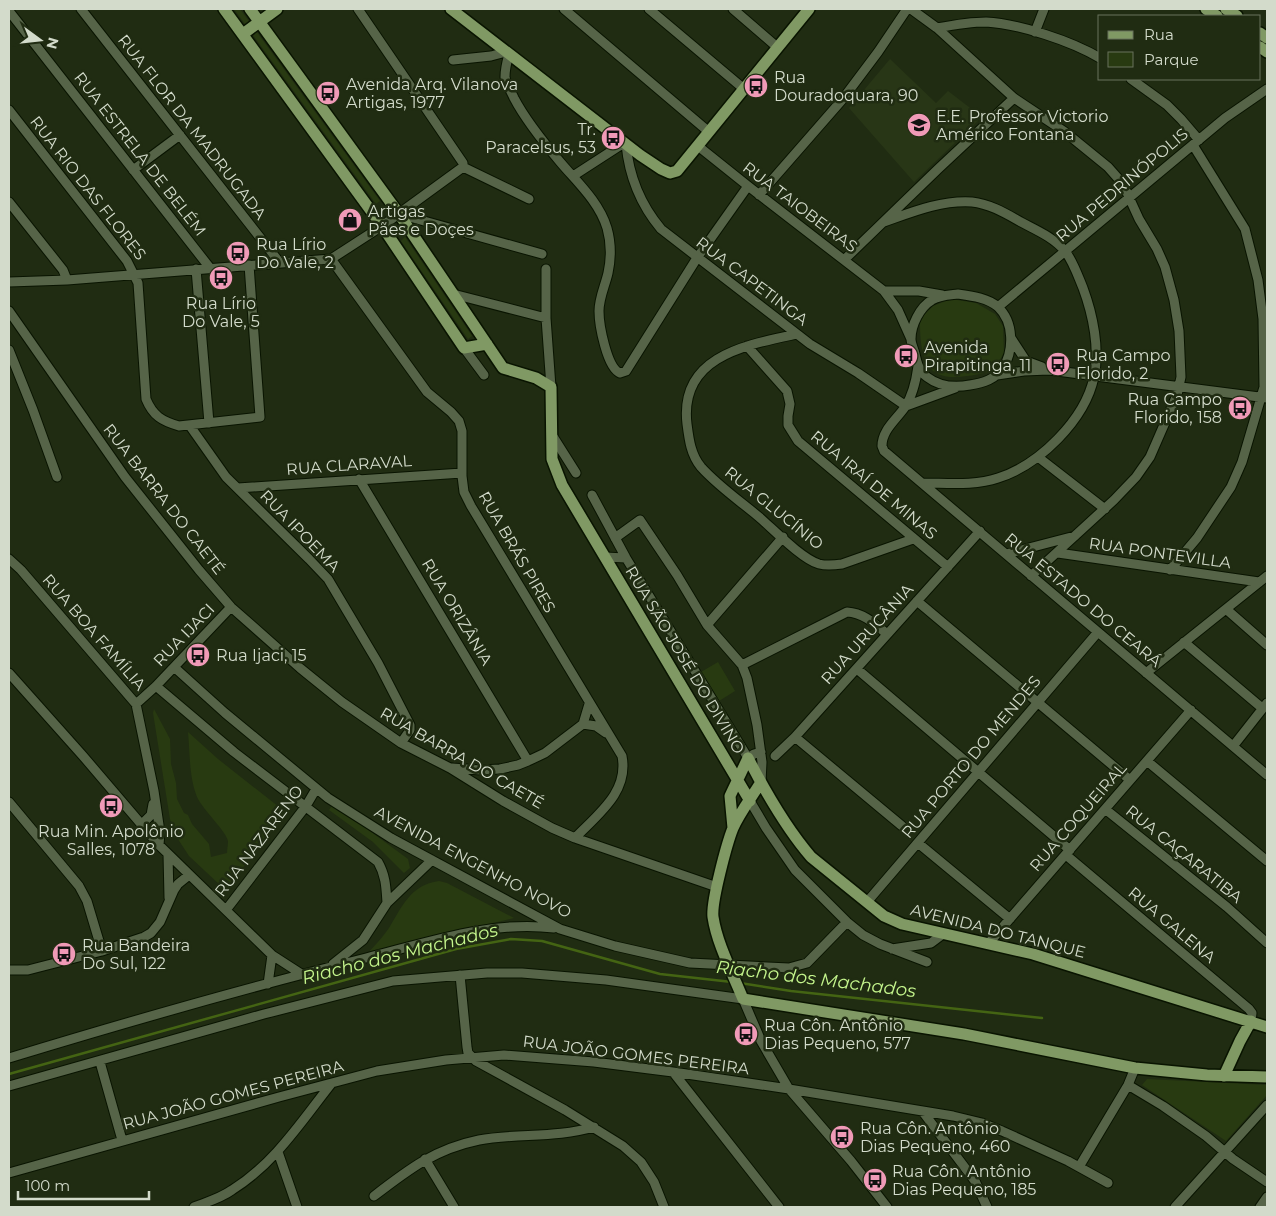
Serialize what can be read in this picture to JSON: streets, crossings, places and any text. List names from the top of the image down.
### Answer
{
  "streets": {
    "main road": ["RUA SÃO JOSÉ DO DIVINO", "AVENIDA DO TANQUE"],
    "street": [
      "RUA FLOR DA MADRUGADA",
      "RUA ESTRELA DE BELÉM",
      "RUA PEDRINÓPOLIS",
      "RUA RIO DAS FLORES",
      "RUA TAIOBEIRAS",
      "RUA CAPETINGA",
      "RUA CLARAVAL",
      "RUA IRAÍ DE MINAS",
      "RUA BARRA DO CAETÉ",
      "RUA GLUCÍNIO",
      "RUA IPOEMA",
      "RUA BRÁS PIRES",
      "RUA PONTEVILLA",
      "RUA ESTADO DO CEARÁ",
      "RUA ORIZÂNIA",
      "RUA BOA FAMÍLIA",
      "RUA URUCÂNIA",
      "RUA IJACI",
      "RUA PORTO DO MENDES",
      "RUA COQUEIRAL",
      "RUA NAZARENO",
      "RUA CAÇARATIBA",
      "AVENIDA ENGENHO NOVO",
      "RUA GALENA",
      "RUA JOÃO GOMES PEREIRA"
    ]
  },
  "crossings": [
    ["RUA PEDRINÓPOLIS", "RUA TAIOBEIRAS"],
    ["RUA RIO DAS FLORES", "RUA IPOEMA"],
    ["RUA CAPETINGA", "RUA GLUCÍNIO"],
    ["RUA CAPETINGA", "RUA ESTADO DO CEARÁ"],
    ["RUA CLARAVAL", "RUA IPOEMA"],
    ["RUA CLARAVAL", "RUA BRÁS PIRES"],
    ["RUA CLARAVAL", "RUA ORIZÂNIA"],
    ["RUA IRAÍ DE MINAS", "RUA GLUCÍNIO"],
    ["RUA IRAÍ DE MINAS", "RUA URUCÂNIA"],
    ["RUA BARRA DO CAETÉ", "RUA IPOEMA"],
    ["RUA BARRA DO CAETÉ", "RUA BRÁS PIRES"],
    ["RUA BARRA DO CAETÉ", "RUA IJACI"],
    ["RUA BARRA DO CAETÉ", "RUA SÃO JOSÉ DO DIVINO"],
    ["RUA ESTADO DO CEARÁ", "RUA URUCÂNIA"],
    ["RUA ESTADO DO CEARÁ", "RUA PORTO DO MENDES"],
    ["RUA ESTADO DO CEARÁ", "RUA COQUEIRAL"],
    ["RUA BOA FAMÍLIA", "RUA IJACI"],
    ["RUA URUCÂNIA", "RUA GALENA"],
    ["RUA IJACI", "AVENIDA ENGENHO NOVO"],
    ["RUA SÃO JOSÉ DO DIVINO", "AVENIDA ENGENHO NOVO"],
    ["RUA SÃO JOSÉ DO DIVINO", "AVENIDA DO TANQUE"],
    ["RUA PORTO DO MENDES", "RUA GALENA"],
    ["RUA PORTO DO MENDES", "AVENIDA DO TANQUE"],
    ["RUA COQUEIRAL", "RUA CAÇARATIBA"],
    ["RUA COQUEIRAL", "RUA GALENA"],
    ["RUA COQUEIRAL", "AVENIDA DO TANQUE"],
    ["RUA NAZARENO", "AVENIDA ENGENHO NOVO"],
    ["RUA GALENA", "AVENIDA DO TANQUE"]
  ],
  "water": ["Riacho dos Machados"],
  "places": {
    "bus stop": [
      "Rua Douradoquara, 90",
      "Avenida Arq. Vilanova Artigas, 1977",
      "Tr. Paracelsus, 53",
      "Rua Lírio Do Vale, 2",
      "Rua Lírio Do Vale, 5",
      "Avenida Pirapitinga, 11",
      "Rua Campo Florido, 2",
      "Rua Campo Florido, 158",
      "Rua Ijaci, 15",
      "Rua Min. Apolônio Salles, 1078",
      "Rua Bandeira Do Sul, 122",
      "Rua Côn. Antônio Dias Pequeno, 577",
      "Rua Côn. Antônio Dias Pequeno, 460",
      "Rua Côn. Antônio Dias Pequeno, 185"
    ],
    "school or university": ["E.E. Professor Victorio Américo Fontana"],
    "shop": ["Artigas Pães e Doçes"]
  },
  "legend": ["Rua", "Parque"],
  "scale_bar": "100 m",
  "north": "right"
}
